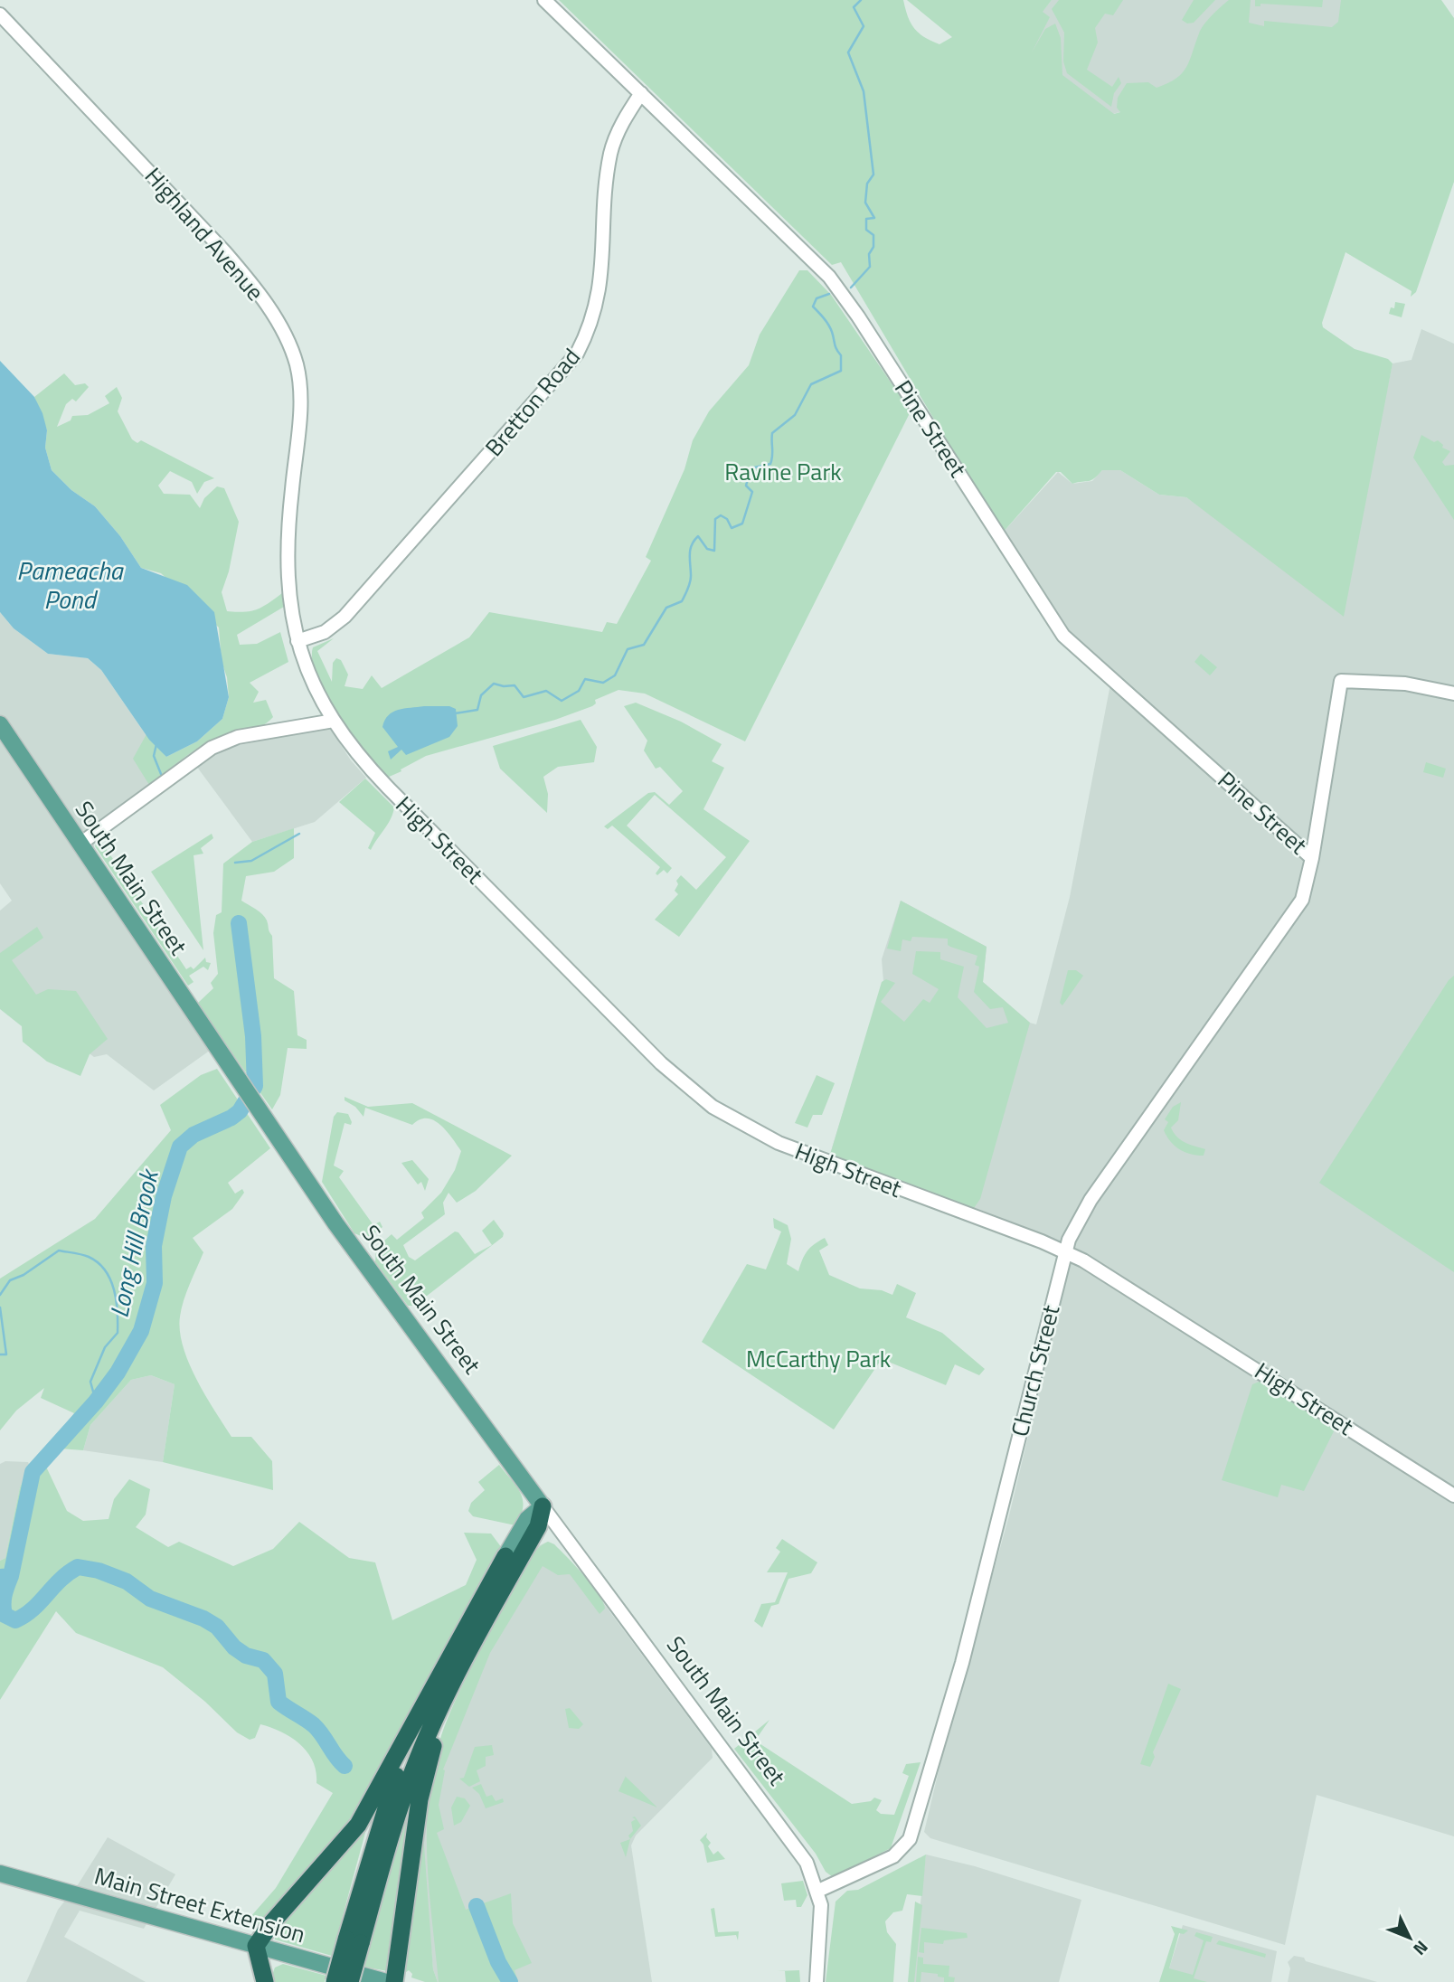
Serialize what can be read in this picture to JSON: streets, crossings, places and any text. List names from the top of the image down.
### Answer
{
  "streets": {
    "main road": ["South Main Street", "Main Street Extension"],
    "street": [
      "Highland Avenue",
      "Bretton Road",
      "Pine Street",
      "High Street",
      "Church Street"
    ]
  },
  "crossings": [
    ["Highland Avenue", "Bretton Road"],
    ["Highland Avenue", "High Street"],
    ["Bretton Road", "Pine Street"],
    ["Pine Street", "Church Street"],
    ["High Street", "Church Street"],
    ["South Main Street", "Church Street"]
  ],
  "water": ["Pameacha Pond", "Long Hill Brook"],
  "parks": ["Ravine Park", "McCarthy Park"],
  "north": "bottom right"
}
